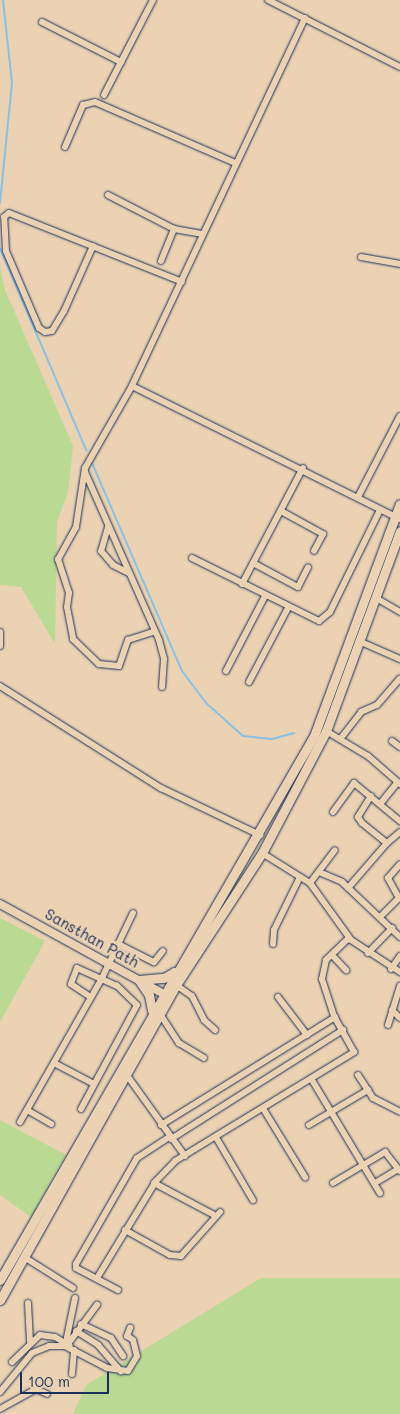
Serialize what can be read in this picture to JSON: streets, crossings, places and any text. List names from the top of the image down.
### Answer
{
  "streets": {
    "street": ["Sansthan Path"]
  },
  "scale_bar": "100 m"
}
